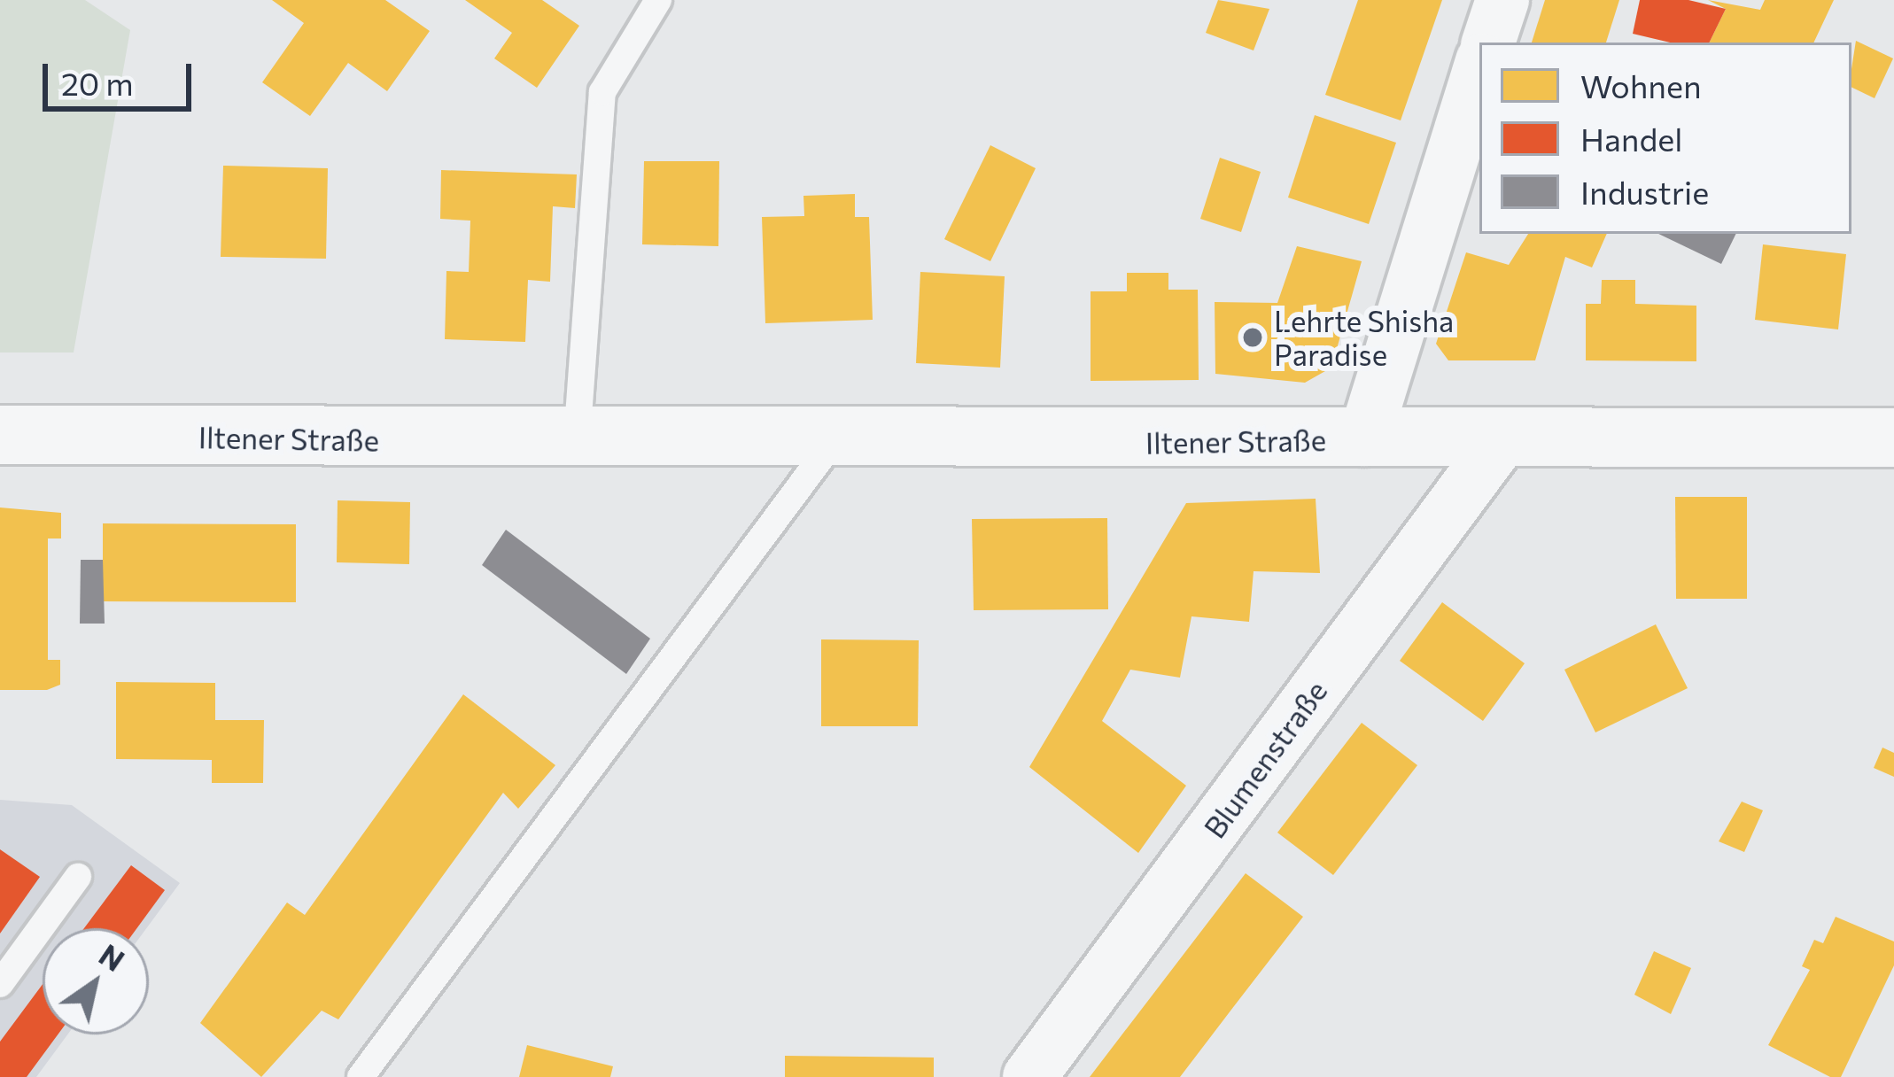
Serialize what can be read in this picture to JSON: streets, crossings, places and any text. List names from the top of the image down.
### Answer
{
  "streets": {
    "street": ["Iltener Straße", "Blumenstraße"]
  },
  "crossings": [
    ["Iltener Straße", "Blumenstraße"]
  ],
  "places": ["Lehrte Shisha Paradise"],
  "legend": ["Wohnen", "Handel", "Industrie"],
  "scale_bar": "20 m",
  "north": "top right"
}
